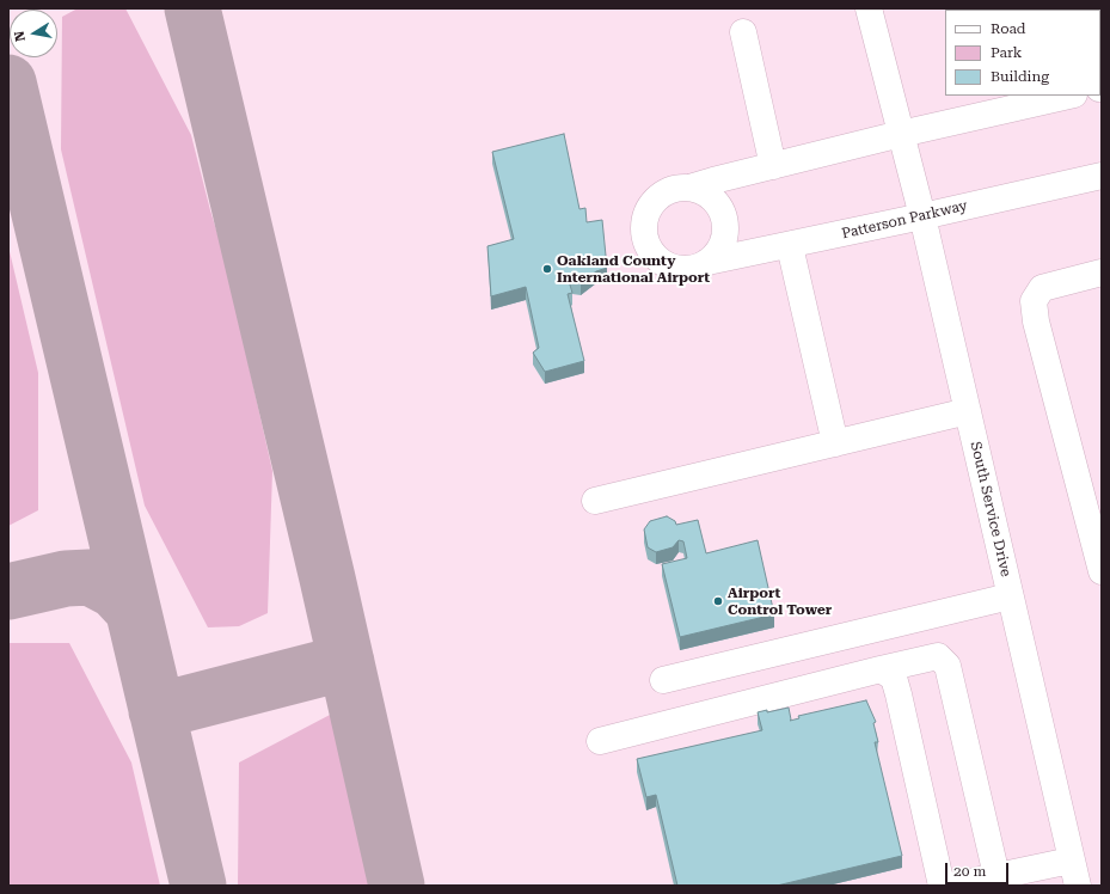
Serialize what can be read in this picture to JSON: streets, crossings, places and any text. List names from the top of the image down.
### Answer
{
  "streets": {
    "street": ["Patterson Parkway", "South Service Drive"]
  },
  "crossings": [
    ["Patterson Parkway", "South Service Drive"]
  ],
  "places": ["Oakland County International Airport", "Airport Control Tower"],
  "legend": ["Road", "Park", "Building"],
  "scale_bar": "20 m",
  "north": "left"
}
